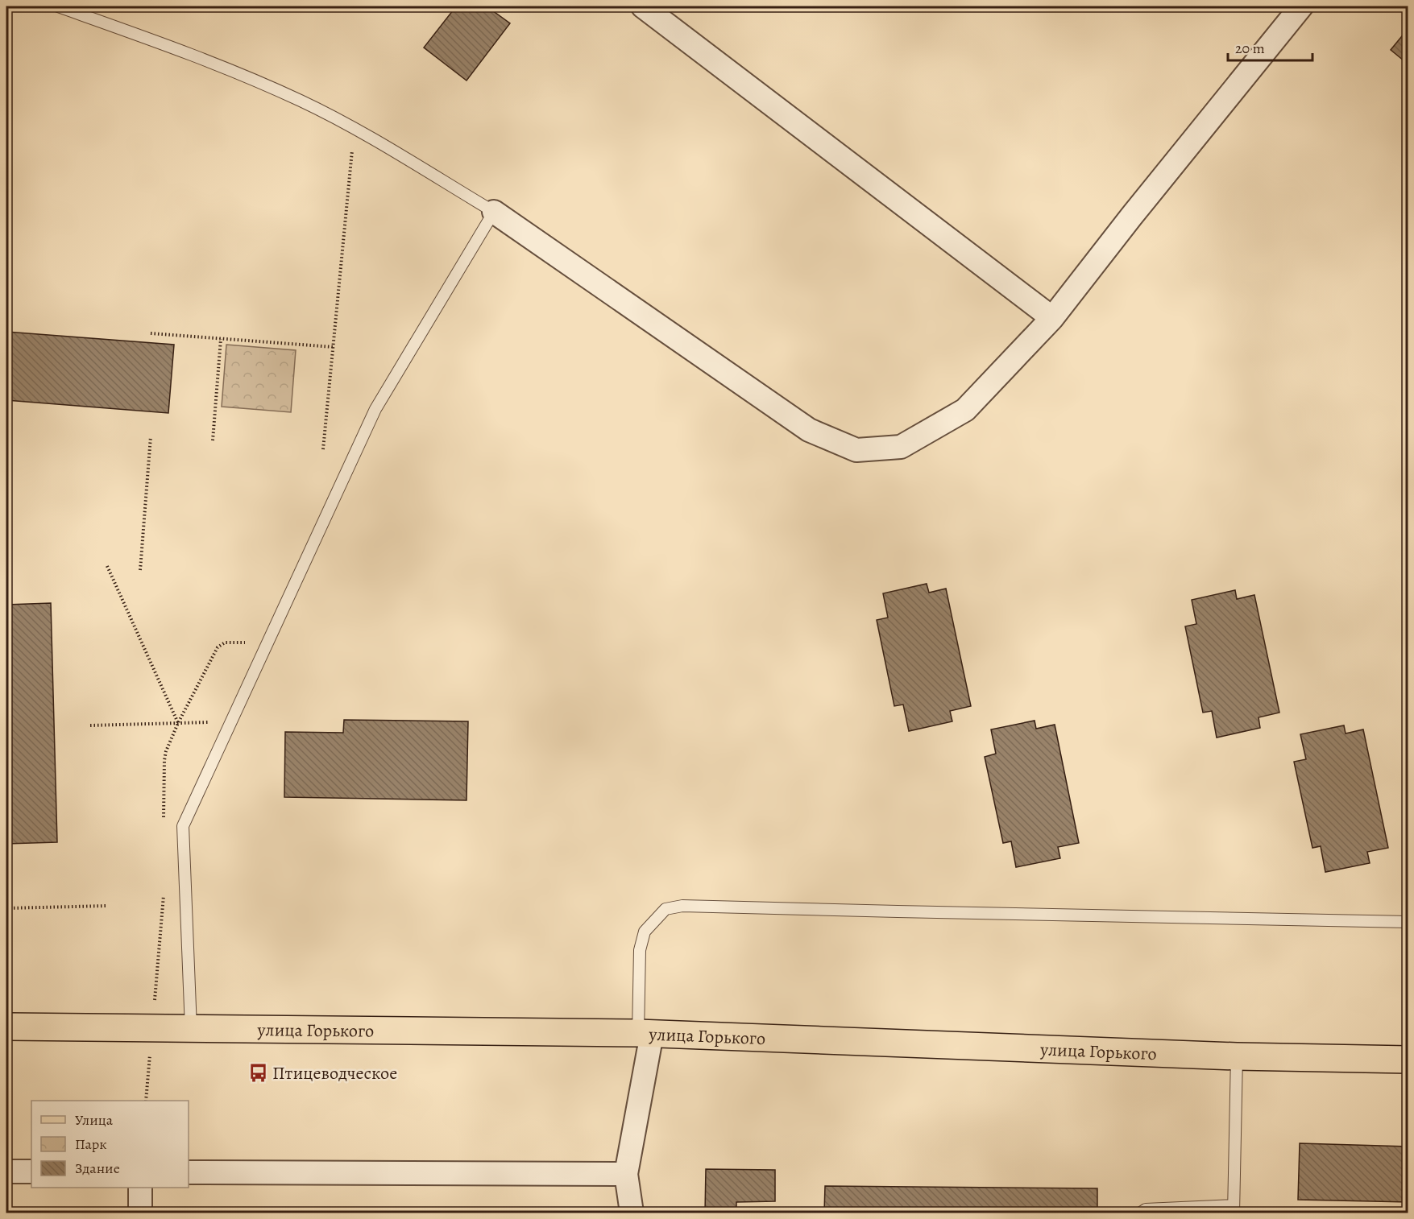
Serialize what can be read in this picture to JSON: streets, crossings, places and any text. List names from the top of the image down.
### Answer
{
  "streets": {
    "main road": ["улица Горького"]
  },
  "places": {
    "bus stop": ["Птицеводческое"]
  },
  "legend": ["Улица", "Парк", "Здание"],
  "scale_bar": "20 m"
}
